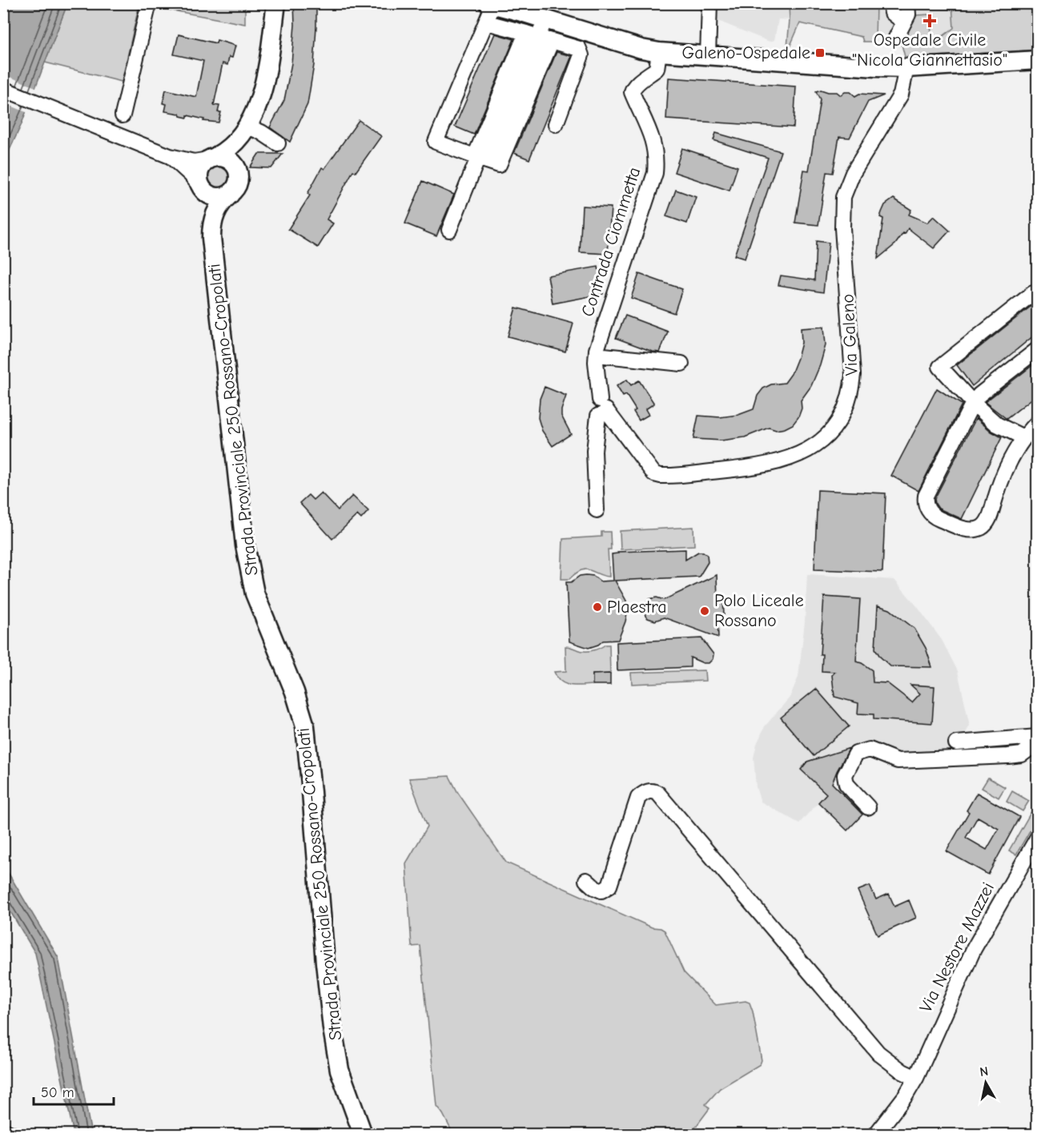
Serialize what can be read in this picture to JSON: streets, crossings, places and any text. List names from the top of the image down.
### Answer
{
  "streets": {
    "main road": ["Strada Provinciale 250 Rossano-Cropolati"],
    "street": ["Contrada Ciommetta", "Via Galeno", "Via Nestore Mazzei"]
  },
  "crossings": [
    ["Contrada Ciommetta", "Via Galeno"]
  ],
  "places": {
    "health": ["Ospedale Civile \"Nicola Giannettasio\""],
    "transit": ["Galeno-Ospedale"],
    "other": ["Plaestra", "Polo Liceale Rossano"]
  },
  "scale_bar": "50 m",
  "north": "top"
}
